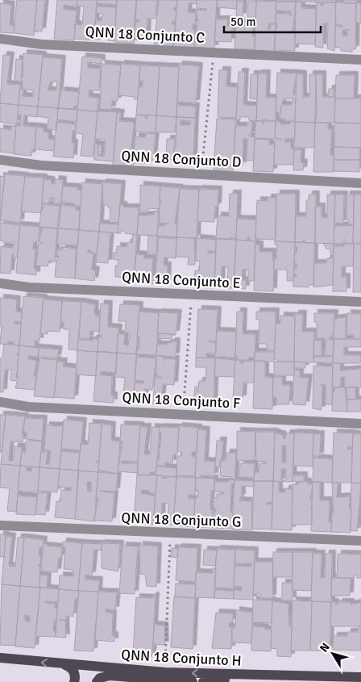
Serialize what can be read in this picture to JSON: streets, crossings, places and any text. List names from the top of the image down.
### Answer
{
  "streets": {
    "main road": ["QNN 18 Conjunto H"],
    "street": [
      "QNN 18 Conjunto C",
      "QNN 18 Conjunto D",
      "QNN 18 Conjunto E",
      "QNN 18 Conjunto F",
      "QNN 18 Conjunto G"
    ]
  },
  "scale_bar": "50 m",
  "north": "top left"
}
